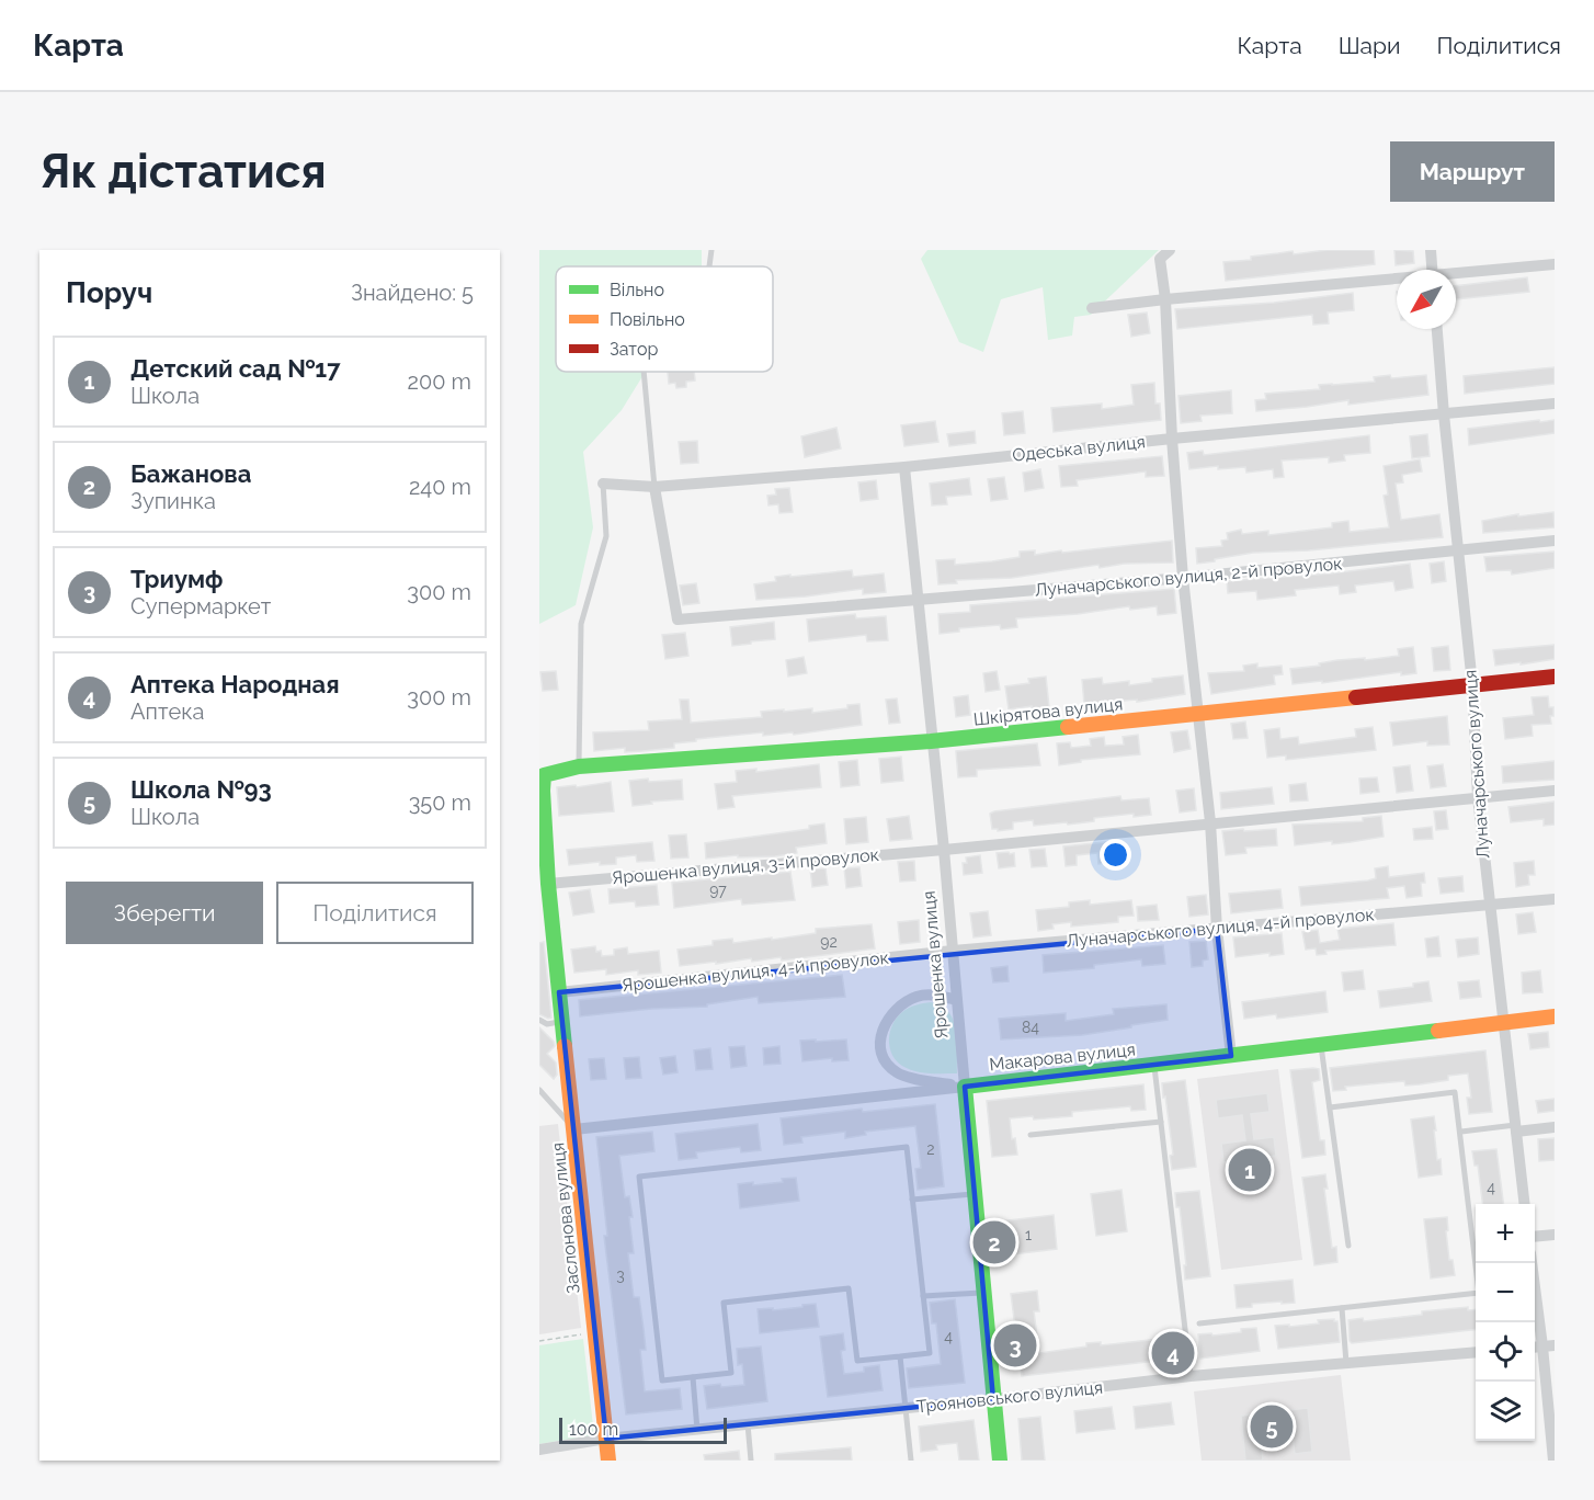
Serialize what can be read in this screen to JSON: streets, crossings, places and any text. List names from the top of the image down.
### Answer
{
  "streets": {
    "street": [
      "Одеська вулиця",
      "Луначарського вулиця, 2-й провулок",
      "Шкірятова вулиця",
      "Луначарського вулиця",
      "Ярошенка вулиця, 3-й провулок",
      "Луначарського вулиця, 4-й провулок",
      "Ярошенка вулиця",
      "Ярошенка вулиця, 4-й провулок",
      "Макарова вулиця",
      "Заслонова вулиця",
      "Трояновського вулиця"
    ]
  },
  "crossings": [
    ["Одеська вулиця", "Луначарського вулиця, 2-й провулок"],
    ["Одеська вулиця", "Луначарського вулиця"],
    ["Одеська вулиця", "Ярошенка вулиця"],
    ["Луначарського вулиця, 2-й провулок", "Луначарського вулиця"],
    ["Луначарського вулиця, 2-й провулок", "Ярошенка вулиця"],
    ["Шкірятова вулиця", "Луначарського вулиця"],
    ["Шкірятова вулиця", "Ярошенка вулиця"],
    ["Шкірятова вулиця", "Заслонова вулиця"],
    ["Луначарського вулиця", "Ярошенка вулиця, 3-й провулок"],
    ["Луначарського вулиця", "Луначарського вулиця, 4-й провулок"],
    ["Луначарського вулиця", "Макарова вулиця"],
    ["Ярошенка вулиця, 3-й провулок", "Ярошенка вулиця"],
    ["Ярошенка вулиця, 3-й провулок", "Заслонова вулиця"],
    ["Луначарського вулиця, 4-й провулок", "Ярошенка вулиця"],
    ["Луначарського вулиця, 4-й провулок", "Ярошенка вулиця, 4-й провулок"],
    ["Ярошенка вулиця", "Ярошенка вулиця, 4-й провулок"],
    ["Ярошенка вулиця", "Макарова вулиця"],
    ["Ярошенка вулиця", "Трояновського вулиця"],
    ["Ярошенка вулиця, 4-й провулок", "Заслонова вулиця"],
    ["Макарова вулиця", "Заслонова вулиця"],
    ["Заслонова вулиця", "Трояновського вулиця"]
  ],
  "house_numbers": [
    "97",
    "92",
    "84",
    "2",
    "4",
    "1",
    "3",
    "4"
  ],
  "legend": ["Вільно", "Повільно", "Затор"],
  "scale_bar": "100 m",
  "north": "bottom left",
  "page": {
    "header": "Карта",
    "nav": ["Карта", "Шари", "Поділитися"],
    "buttons": [
      "Маршрут",
      ["Зберегти", "Поділитися"]
    ],
    "title": "Як дістатися",
    "heading": ["Поруч", "Знайдено: 5"],
    "list": [
      {
        "mark": "1",
        "name": "Детский сад №17",
        "note": "Школа",
        "value": "200 m"
      },
      {
        "mark": "2",
        "name": "Бажанова",
        "note": "Зупинка",
        "value": "240 m"
      },
      {
        "mark": "3",
        "name": "Триумф",
        "note": "Супермаркет",
        "value": "300 m"
      },
      {
        "mark": "4",
        "name": "Аптека Народная",
        "note": "Аптека",
        "value": "300 m"
      },
      {
        "mark": "5",
        "name": "Школа №93",
        "note": "Школа",
        "value": "350 m"
      }
    ],
    "pins": [
      "1",
      "2",
      "3",
      "4",
      "5"
    ],
    "map_buttons": ["+", "−"],
    "scale": "100 m"
  }
}
